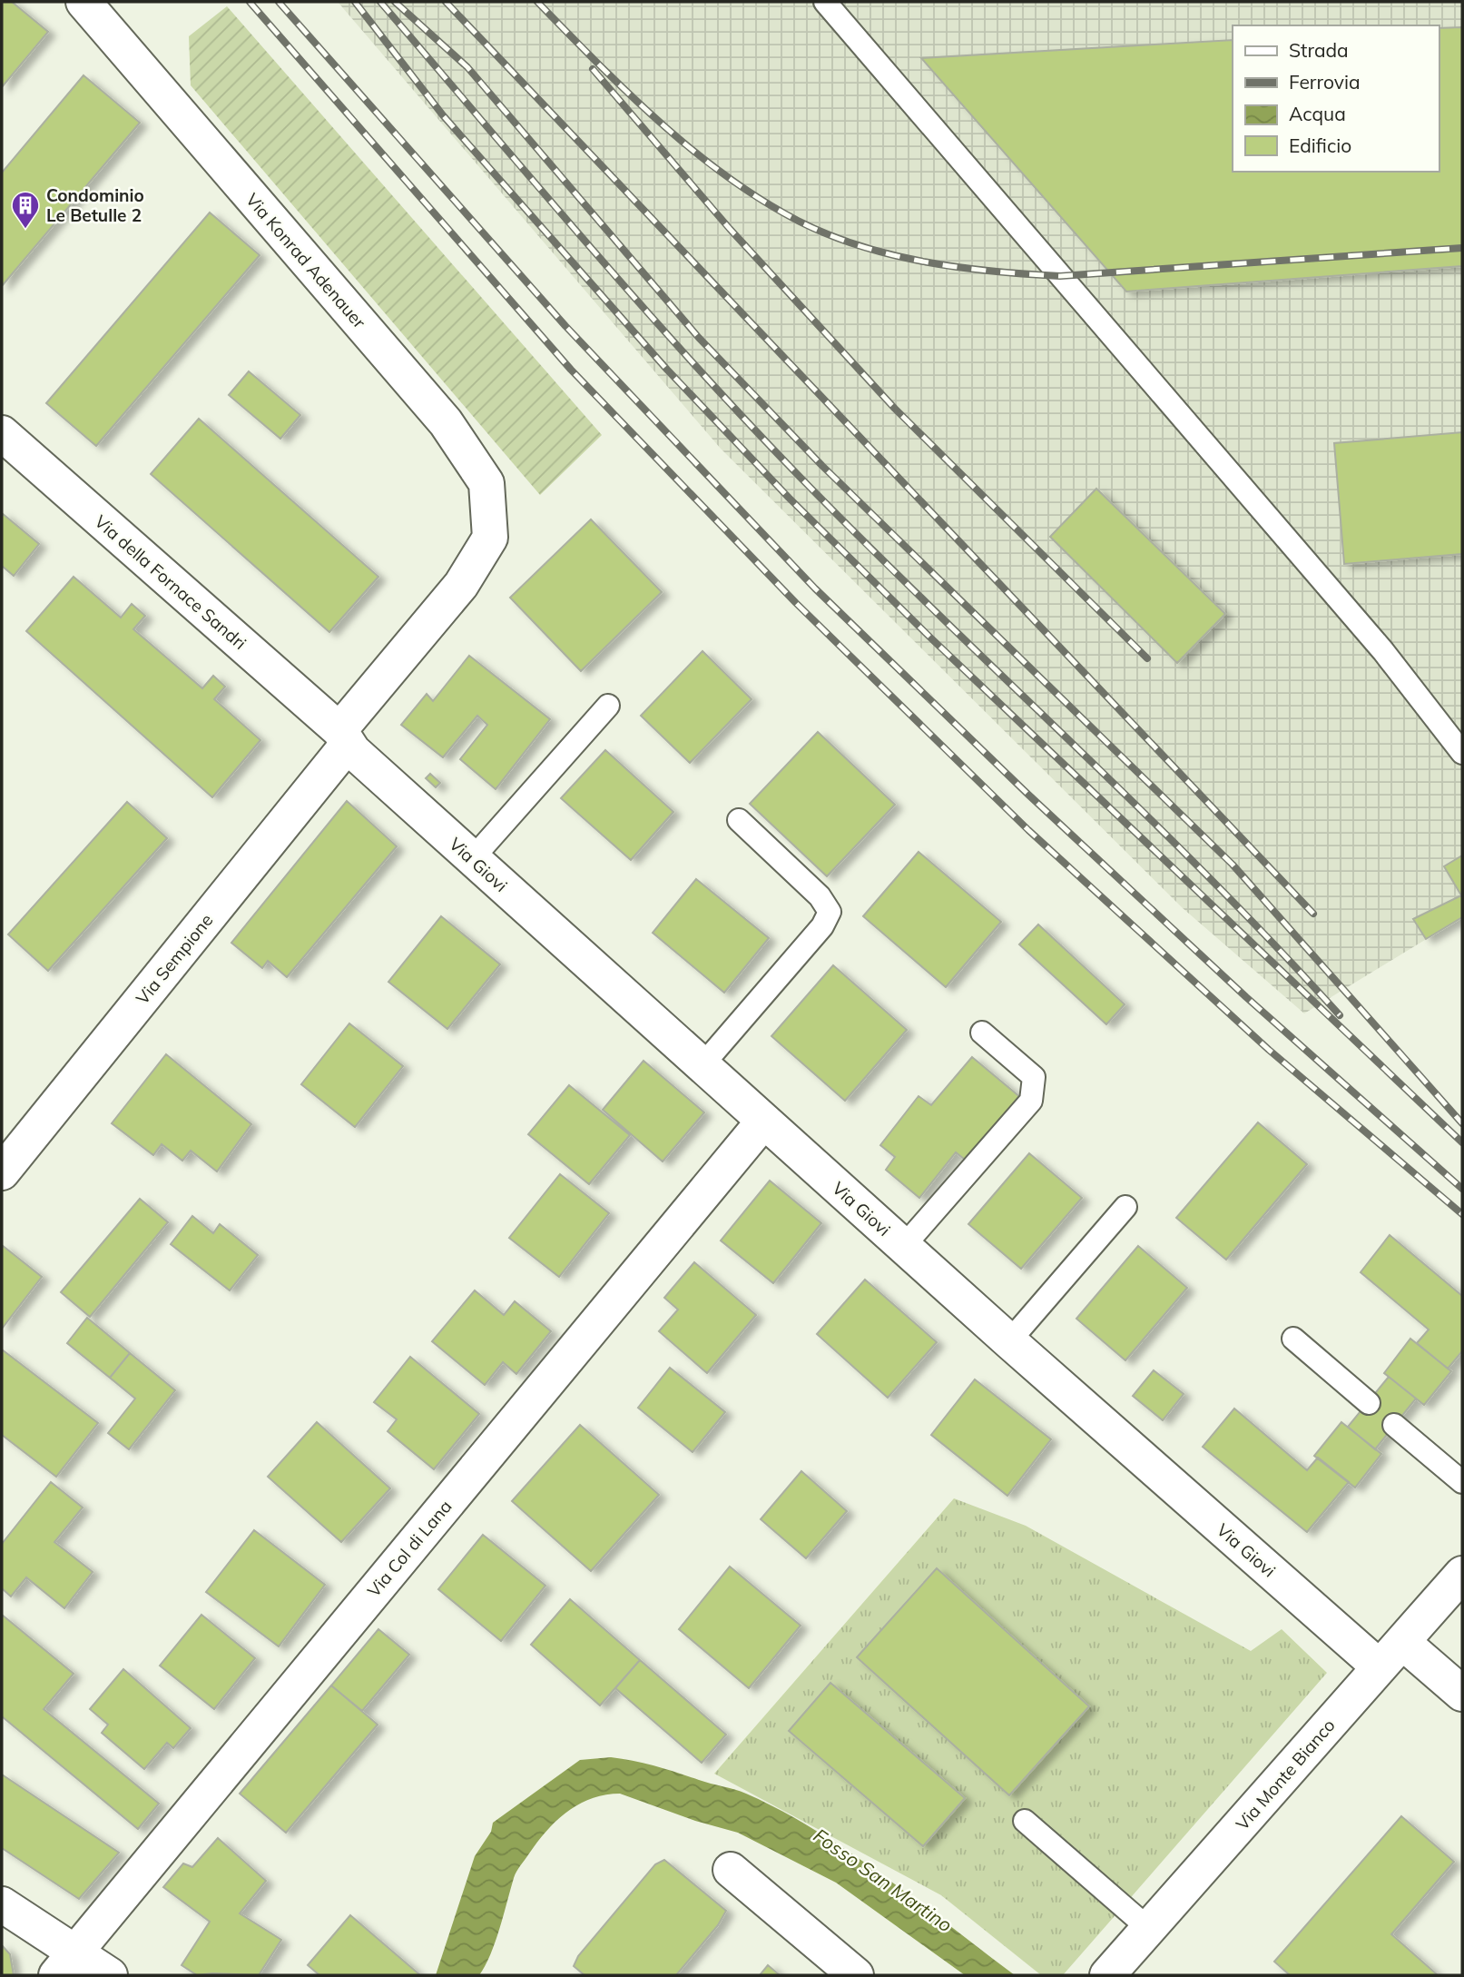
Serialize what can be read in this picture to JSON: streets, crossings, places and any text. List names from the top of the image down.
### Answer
{
  "streets": {
    "street": [
      "Via Konrad Adenauer",
      "Via della Fornace Sandri",
      "Via Giovi",
      "Via Sempione",
      "Via Col di Lana",
      "Via Monte Bianco"
    ]
  },
  "crossings": [
    ["Via Konrad Adenauer", "Via Sempione"],
    ["Via della Fornace Sandri", "Via Giovi"],
    ["Via della Fornace Sandri", "Via Sempione"],
    ["Via Giovi", "Via Sempione"],
    ["Via Giovi", "Via Col di Lana"],
    ["Via Giovi", "Via Monte Bianco"]
  ],
  "water": ["Fosso San Martino"],
  "places": {
    "building": ["Condominio Le Betulle 2"]
  },
  "legend": [
    "Strada",
    "Ferrovia",
    "Acqua",
    "Edificio"
  ]
}
